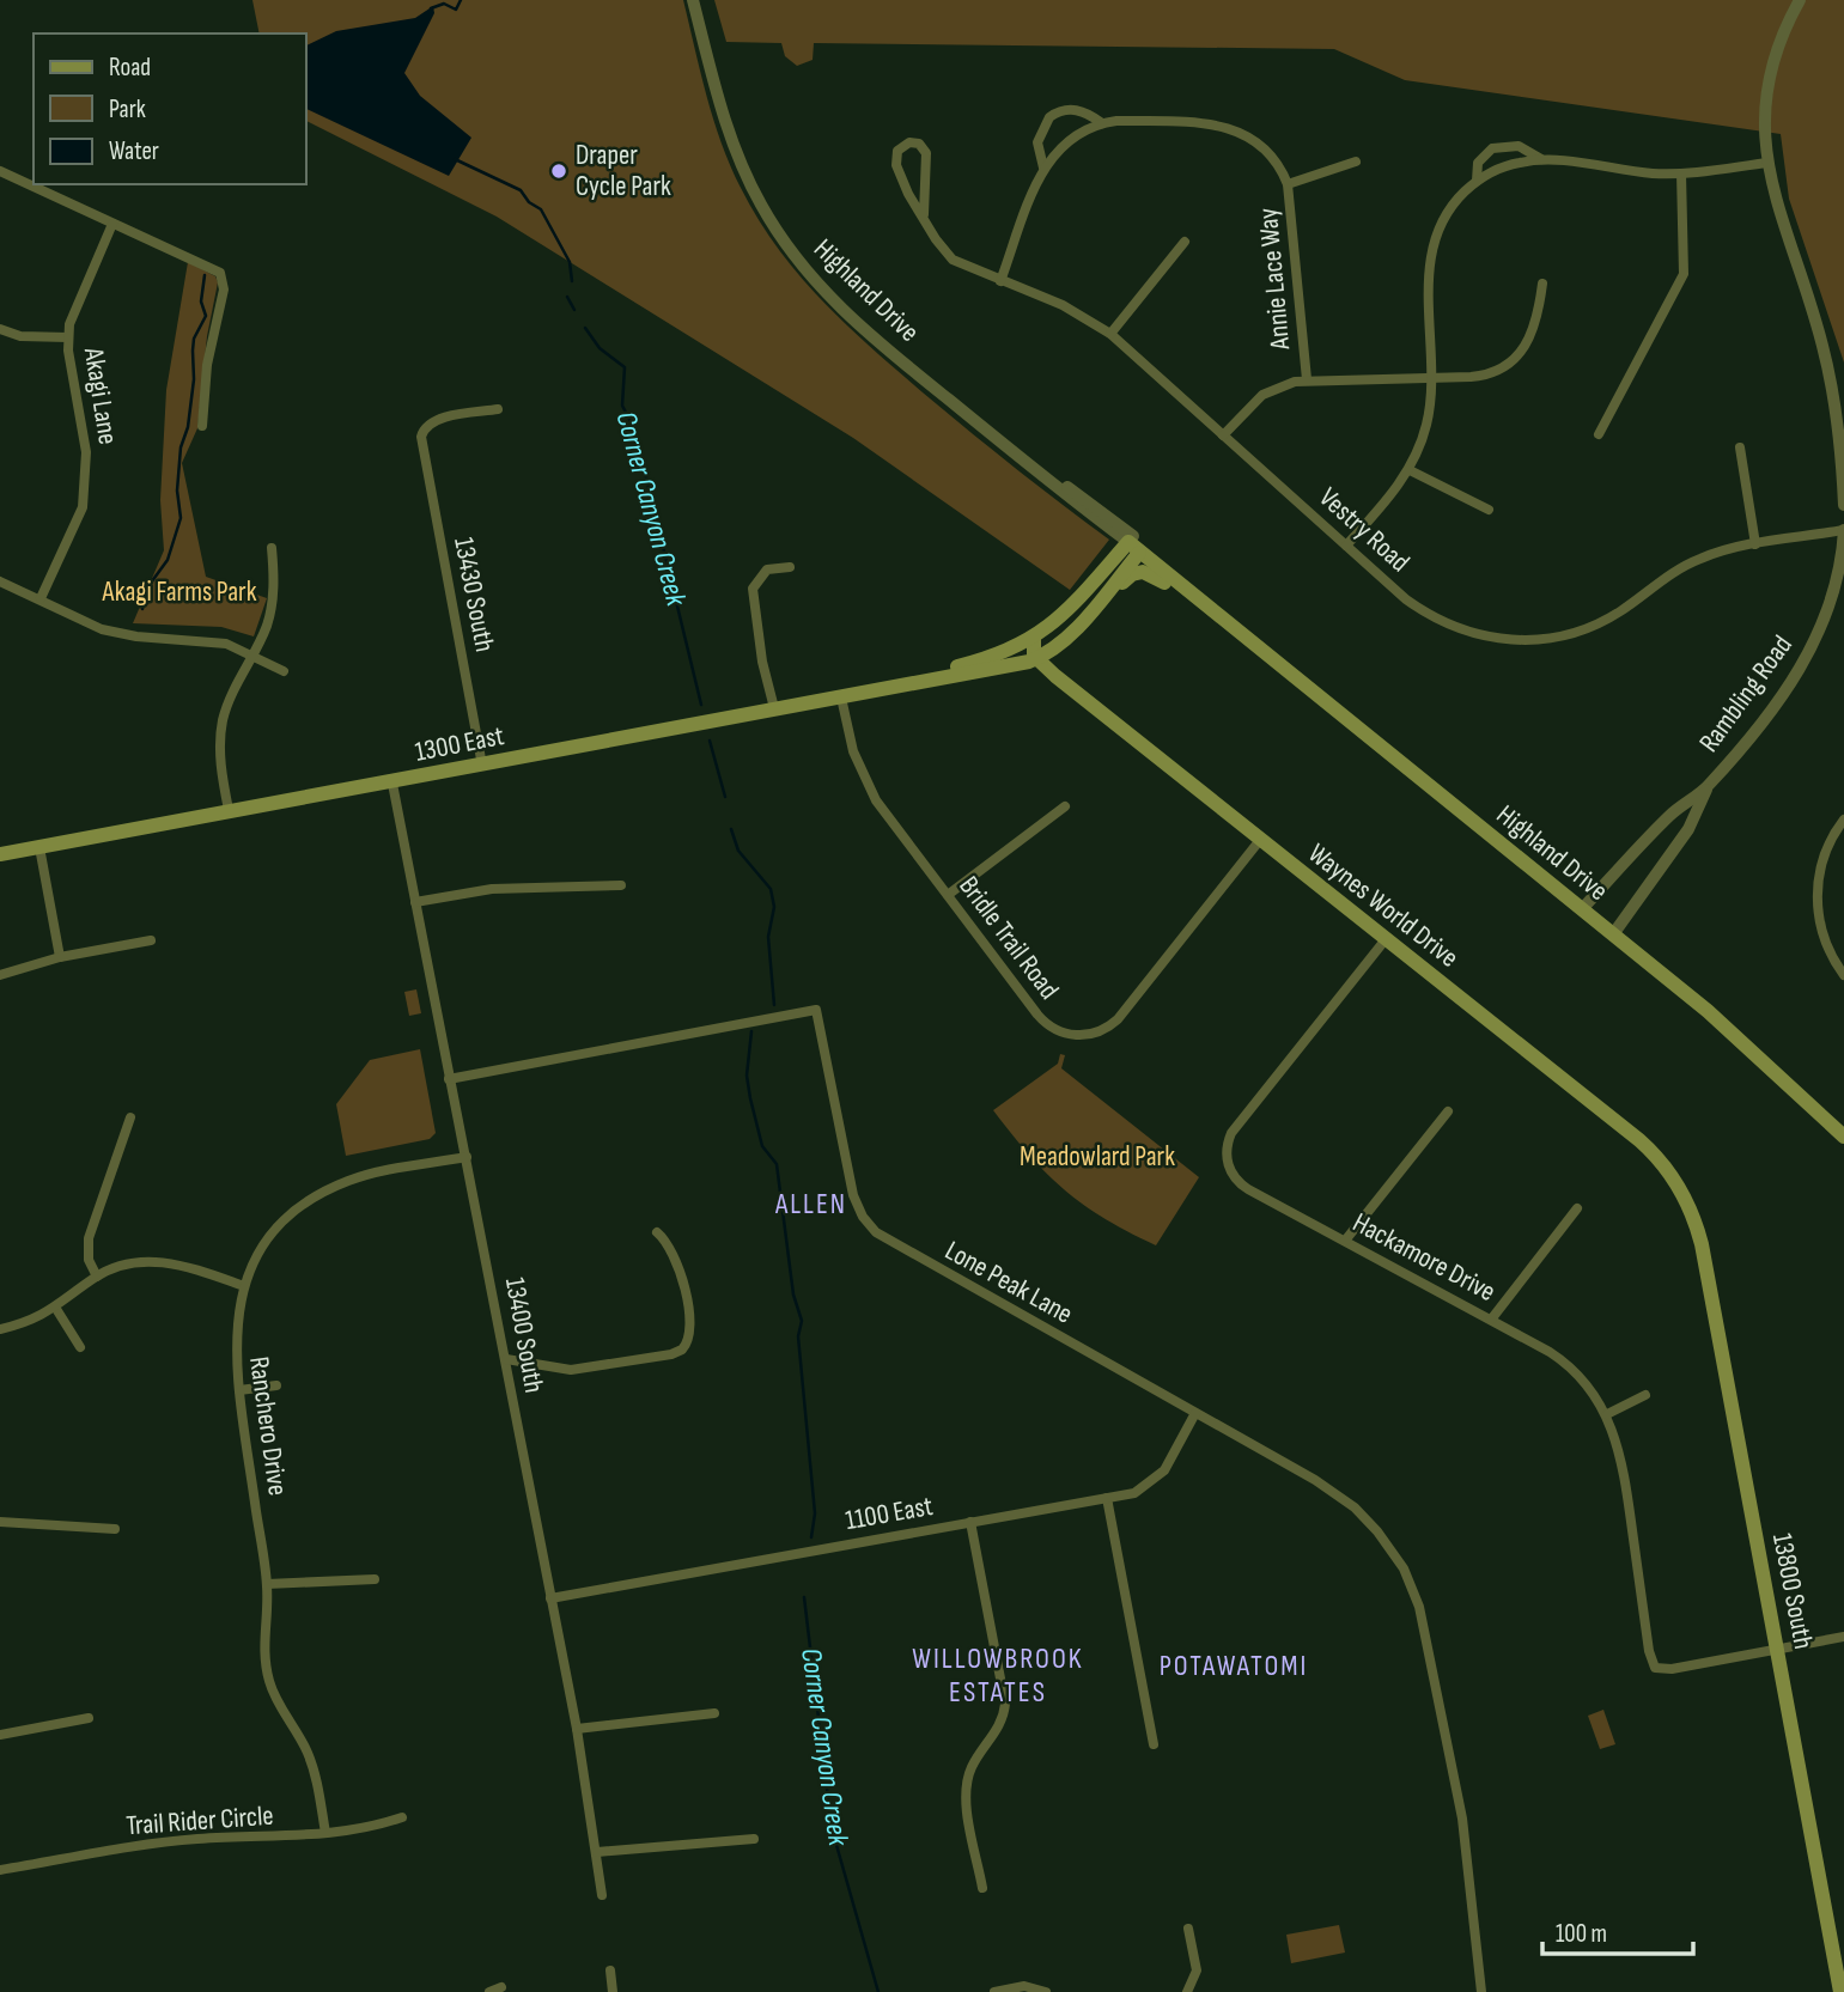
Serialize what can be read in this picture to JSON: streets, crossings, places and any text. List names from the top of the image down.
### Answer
{
  "streets": {
    "main road": [
      "Highland Drive",
      "1300 East",
      "Waynes World Drive",
      "13800 South"
    ],
    "street": [
      "Annie Lace Way",
      "Akagi Lane",
      "Vestry Road",
      "13430 South",
      "Rambling Road",
      "Bridle Trail Road",
      "Hackamore Drive",
      "Lone Peak Lane",
      "13400 South",
      "Ranchero Drive",
      "1100 East",
      "Trail Rider Circle"
    ]
  },
  "crossings": [
    ["Annie Lace Way", "Vestry Road"],
    ["Highland Drive", "Rambling Road"],
    ["Highland Drive", "1300 East"],
    ["Vestry Road", "Rambling Road"],
    ["13430 South", "1300 East"],
    ["1300 East", "Waynes World Drive"],
    ["1300 East", "Bridle Trail Road"],
    ["1300 East", "13400 South"],
    ["Waynes World Drive", "Bridle Trail Road"],
    ["Waynes World Drive", "Hackamore Drive"],
    ["Waynes World Drive", "13800 South"],
    ["Hackamore Drive", "13800 South"],
    ["Lone Peak Lane", "13400 South"],
    ["Lone Peak Lane", "1100 East"],
    ["13400 South", "Ranchero Drive"],
    ["13400 South", "1100 East"],
    ["Ranchero Drive", "Trail Rider Circle"]
  ],
  "districts": ["ALLEN", "WILLOWBROOK ESTATES", "POTAWATOMI"],
  "water": ["Corner Canyon Creek"],
  "parks": ["Akagi Farms Park", "Meadowlard Park"],
  "places": ["Draper Cycle Park"],
  "legend": ["Road", "Park", "Water"],
  "scale_bar": "100 m"
}
